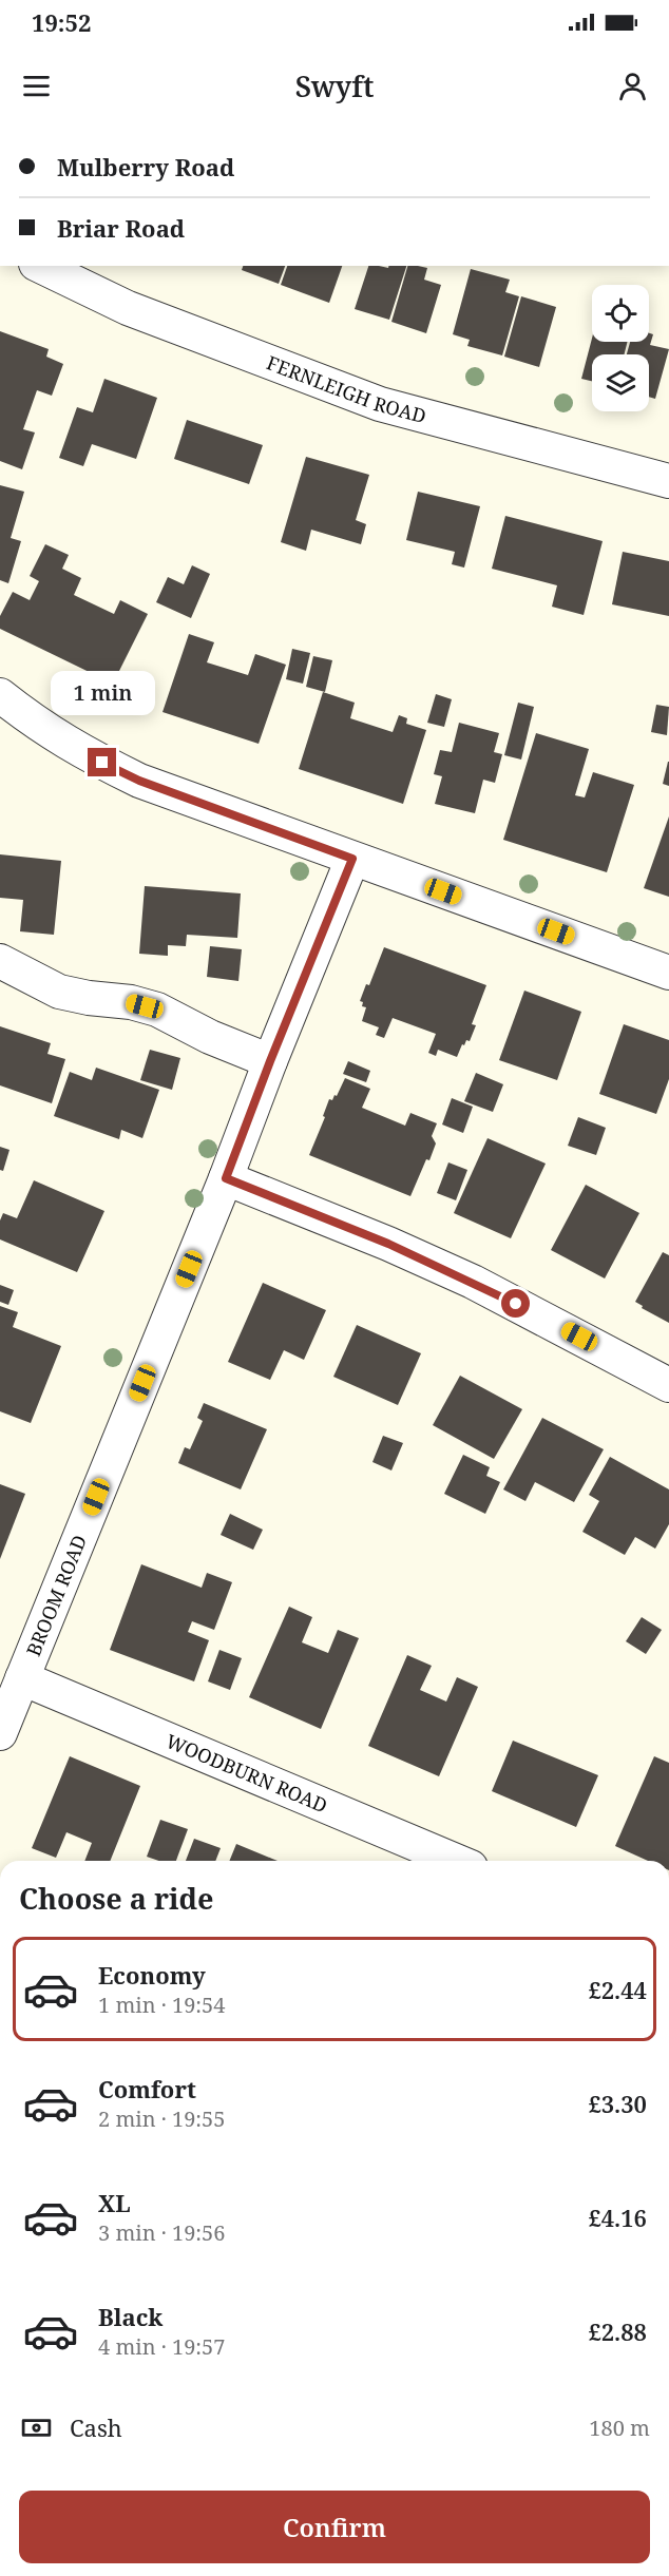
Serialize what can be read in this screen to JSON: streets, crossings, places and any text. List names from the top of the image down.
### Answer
{
  "streets": {
    "street": ["FERNLEIGH ROAD", "BROOM ROAD", "WOODBURN ROAD"]
  },
  "crossings": [
    ["BROOM ROAD", "WOODBURN ROAD"]
  ],
  "page": {
    "status": "19:52",
    "header": "Swyft",
    "banner": ["Mulberry Road", "Briar Road"],
    "bubble": "1 min",
    "heading": "Choose a ride",
    "list": [
      {
        "name": "Economy",
        "note": "1 min · 19:54",
        "value": "£2.44"
      },
      {
        "name": "Comfort",
        "note": "2 min · 19:55",
        "value": "£3.30"
      },
      {
        "name": "XL",
        "note": "3 min · 19:56",
        "value": "£4.16"
      },
      {
        "name": "Black",
        "note": "4 min · 19:57",
        "value": "£2.88"
      }
    ],
    "pay": ["Cash", "180 m"],
    "buttons": "Confirm"
  }
}
